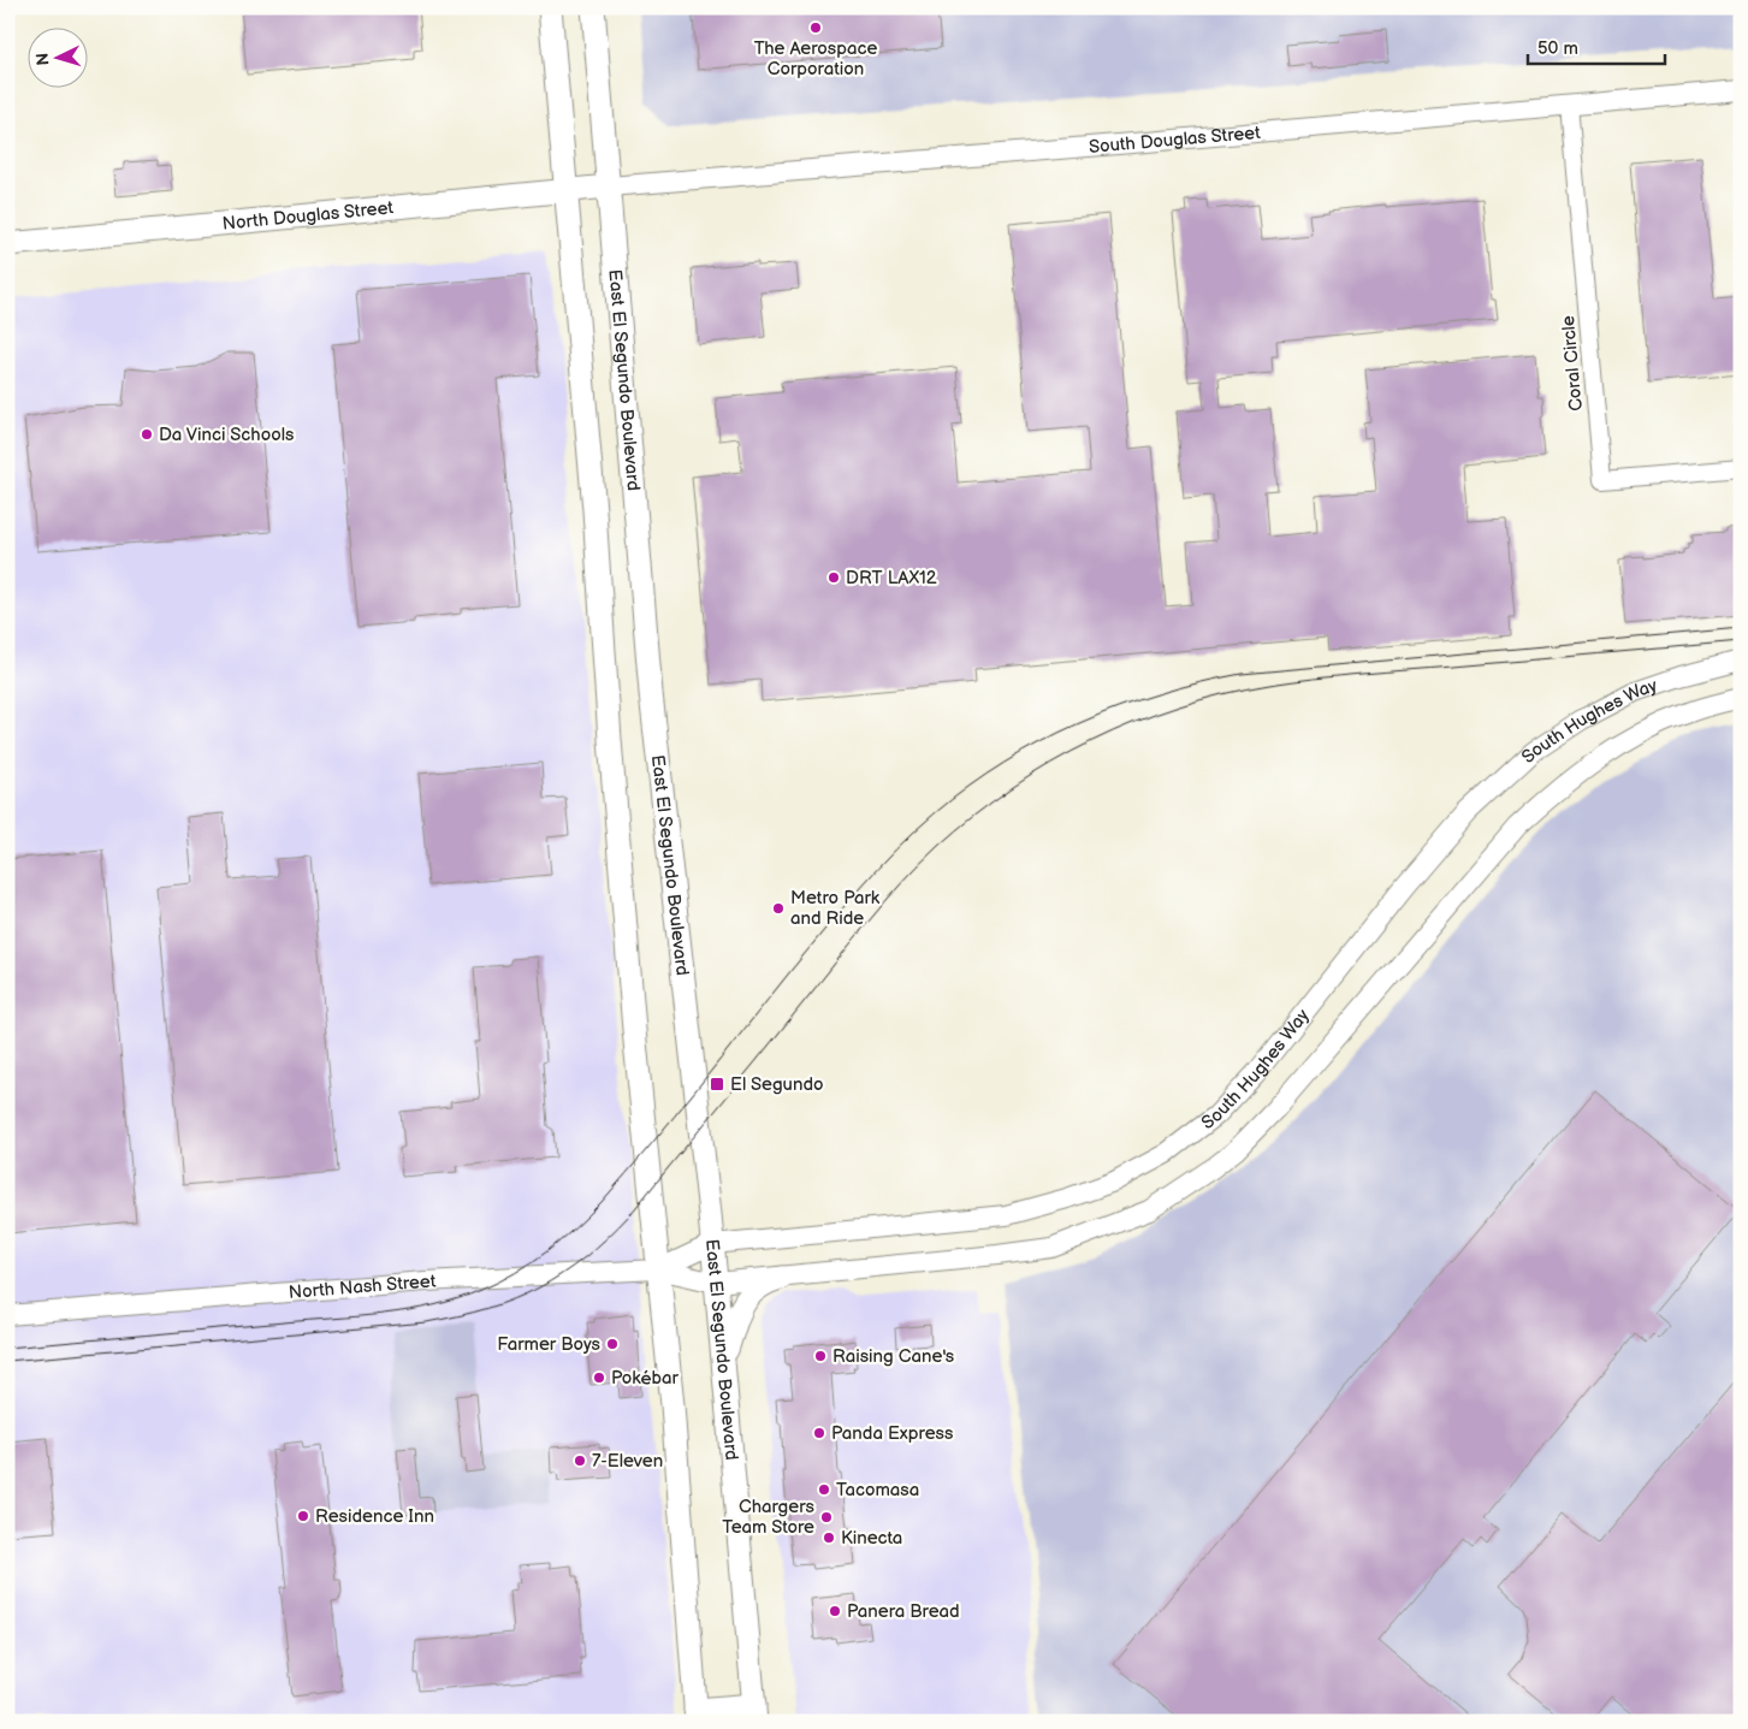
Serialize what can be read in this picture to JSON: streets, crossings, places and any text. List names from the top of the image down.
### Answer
{
  "streets": {
    "main road": ["North Douglas Street", "East El Segundo Boulevard"],
    "street": [
      "South Douglas Street",
      "Coral Circle",
      "South Hughes Way",
      "North Nash Street"
    ]
  },
  "crossings": [
    ["South Douglas Street", "North Douglas Street"],
    ["South Douglas Street", "Coral Circle"],
    ["South Douglas Street", "East El Segundo Boulevard"],
    ["North Douglas Street", "East El Segundo Boulevard"],
    ["East El Segundo Boulevard", "South Hughes Way"],
    ["East El Segundo Boulevard", "North Nash Street"],
    ["South Hughes Way", "North Nash Street"]
  ],
  "places": {
    "other": [
      "The Aerospace Corporation",
      "Da Vinci Schools",
      "DRT LAX12",
      "Metro Park and Ride",
      "Farmer Boys",
      "Raising Cane's",
      "Pokébar",
      "Panda Express",
      "7-Eleven",
      "Tacomasa",
      "Residence Inn",
      "Chargers Team Store",
      "Kinecta",
      "Panera Bread"
    ],
    "transit": ["El Segundo"]
  },
  "scale_bar": "50 m",
  "north": "left"
}
